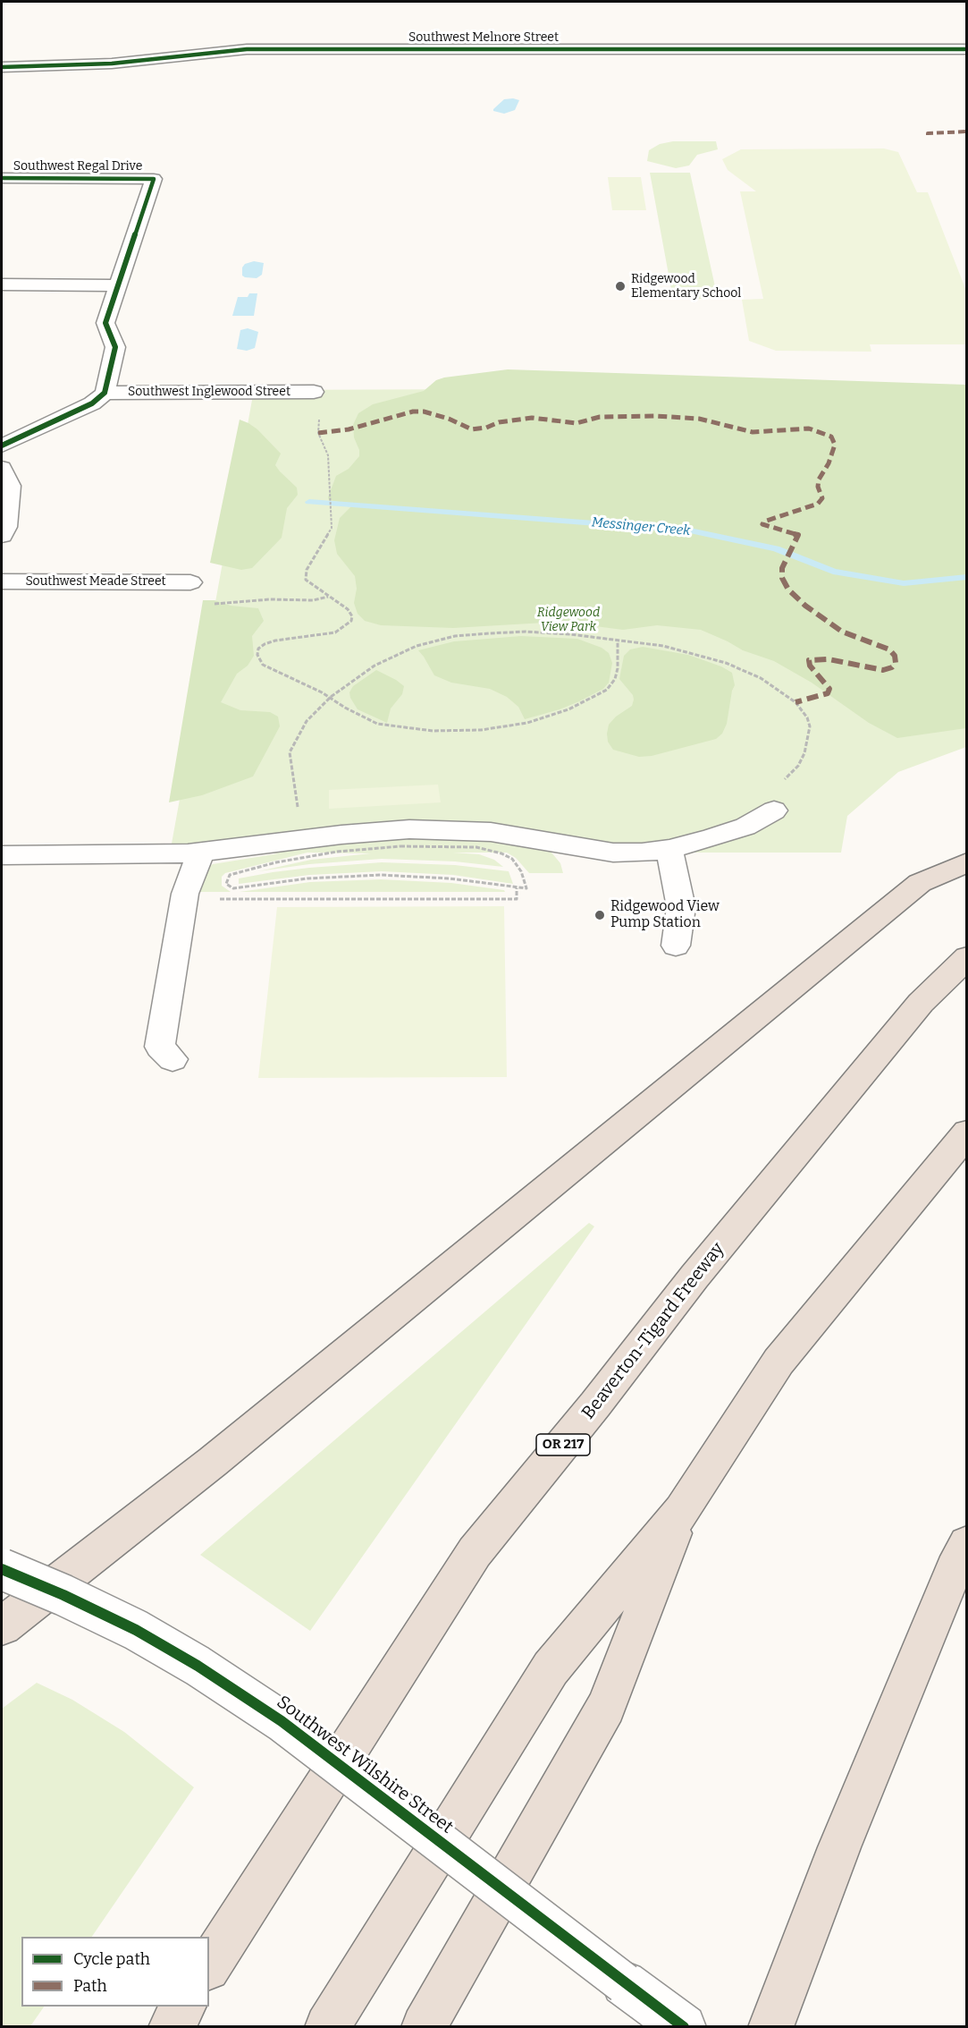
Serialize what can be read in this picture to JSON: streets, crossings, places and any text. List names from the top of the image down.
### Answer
{
  "streets": {
    "highway": ["Beaverton-Tigard Freeway", "OR 217"],
    "street": [
      "Southwest Melnore Street",
      "Southwest Regal Drive",
      "Southwest Inglewood Street",
      "Southwest Meade Street",
      "Southwest Wilshire Street"
    ]
  },
  "water": ["Messinger Creek"],
  "parks": ["Ridgewood View Park"],
  "places": ["Ridgewood Elementary School", "Ridgewood View Pump Station"],
  "legend": ["Cycle path", "Path"]
}
